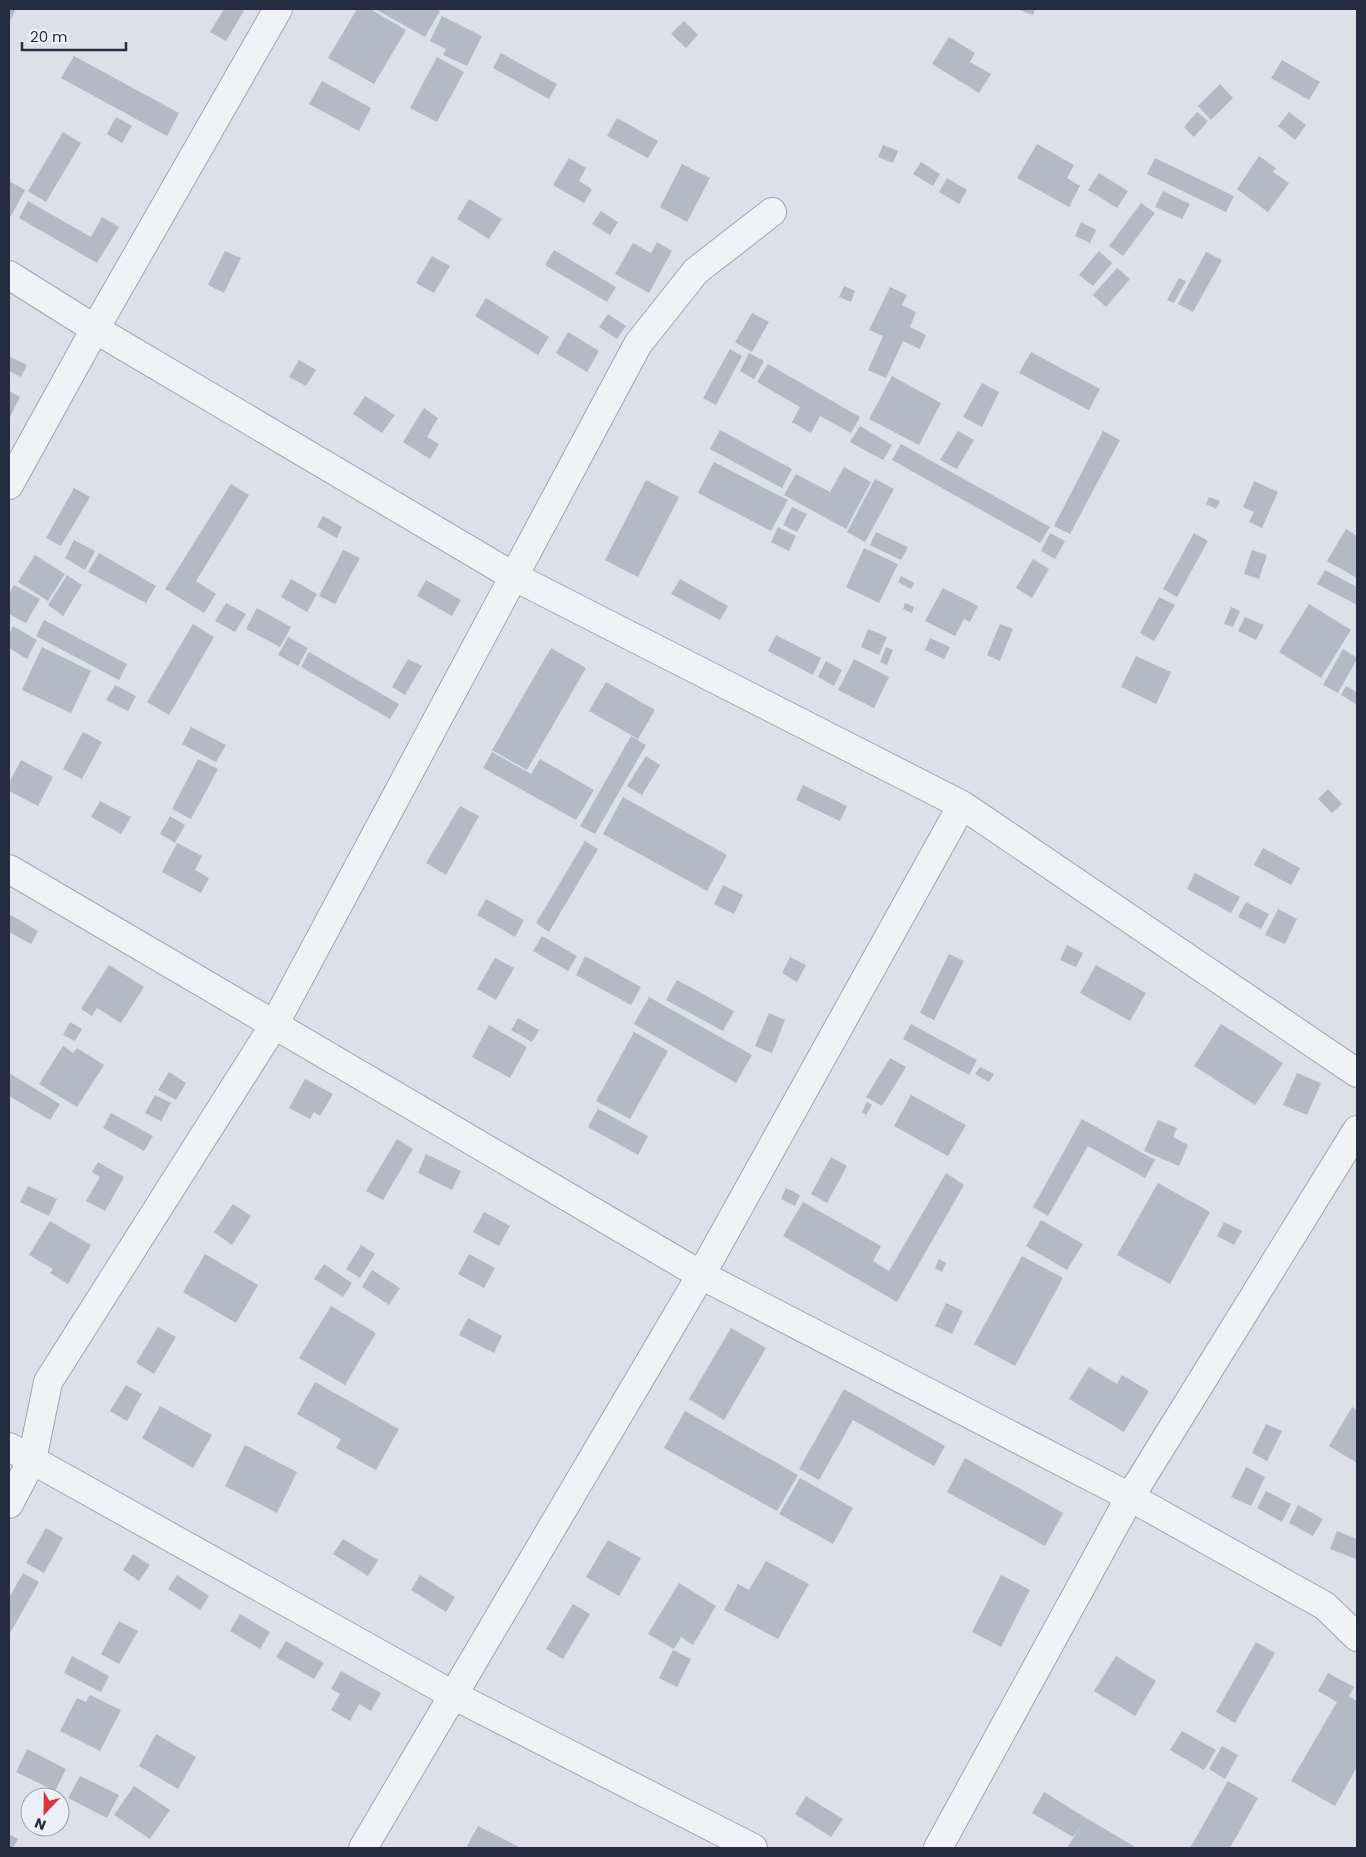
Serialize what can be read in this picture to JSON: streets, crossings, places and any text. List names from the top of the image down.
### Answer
{
  "scale_bar": "20 m",
  "north": "bottom"
}
